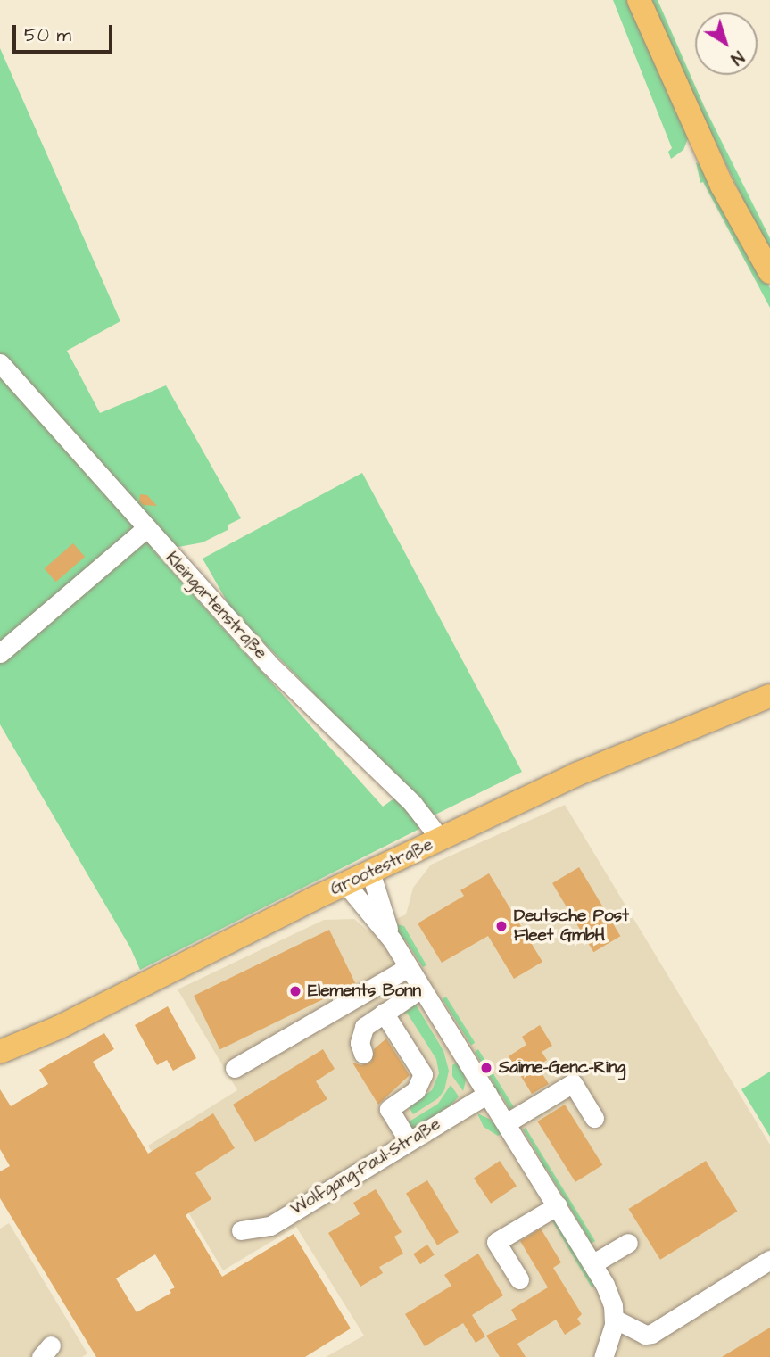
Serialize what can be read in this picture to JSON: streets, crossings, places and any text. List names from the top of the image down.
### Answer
{
  "streets": {
    "main road": ["Grootestraße"],
    "street": ["Kleingartenstraße", "Wolfgang-Paul-Straße"]
  },
  "crossings": [
    ["Kleingartenstraße", "Grootestraße"]
  ],
  "places": ["Deutsche Post Fleet GmbH", "Elements Bonn", "Saime-Genc-Ring"],
  "scale_bar": "50 m",
  "north": "bottom right"
}
